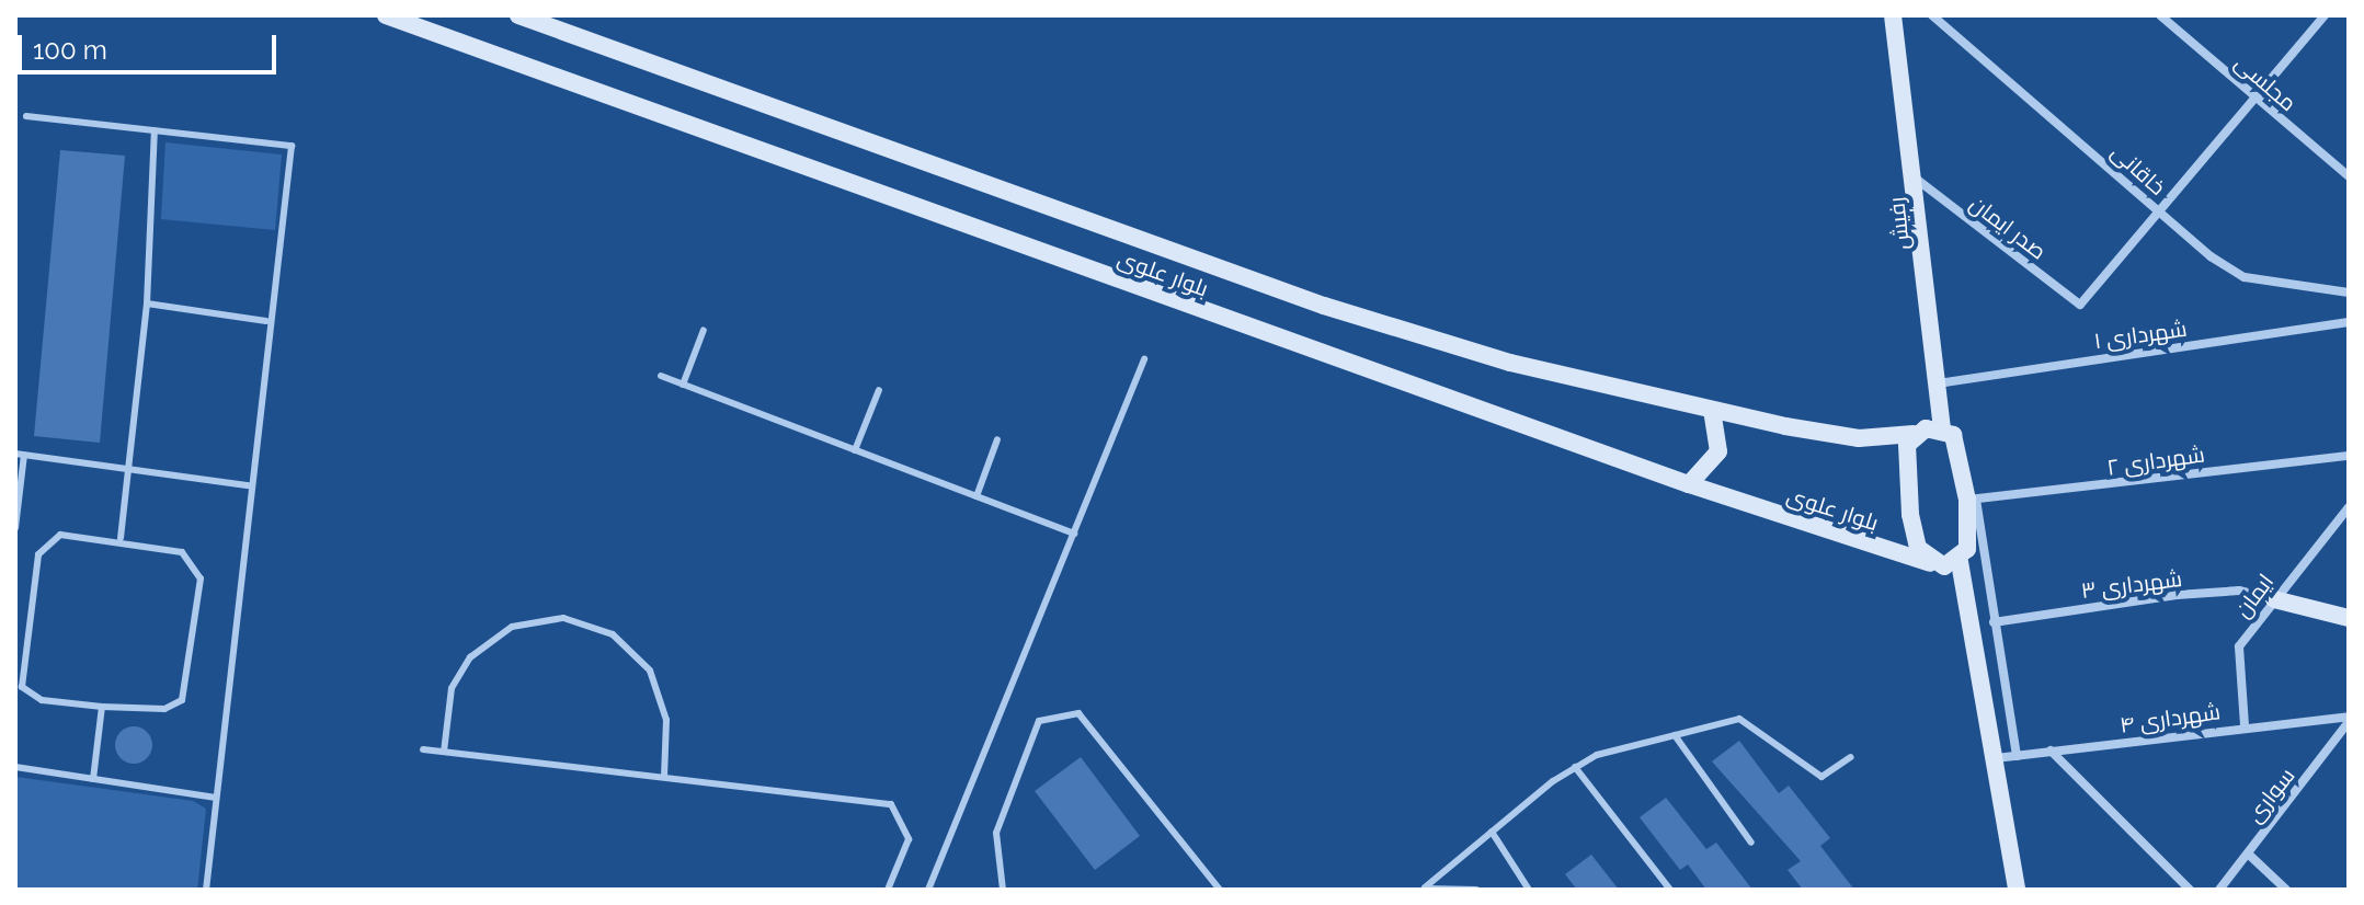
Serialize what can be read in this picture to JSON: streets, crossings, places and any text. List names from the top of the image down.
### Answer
{
  "streets": {
    "main road": ["رفیش", "بلوار علوی"],
    "street": [
      "مجلسی",
      "خاقانی",
      "صدر ایمان",
      "شهرداری ۱",
      "شهرداری ۲",
      "شهرداری ۳",
      "ایمان",
      "شهرداری ۴",
      "سواری"
    ]
  },
  "crossings": [
    ["خاقانی", "صدر ایمان"],
    ["رفیش", "صدر ایمان"],
    ["رفیش", "بلوار علوی"],
    ["رفیش", "شهرداری ۱"],
    ["رفیش", "شهرداری ۲"],
    ["شهرداری ۳", "ایمان"],
    ["ایمان", "شهرداری ۴"],
    ["شهرداری ۴", "سواری"]
  ],
  "scale_bar": "100 m"
}
